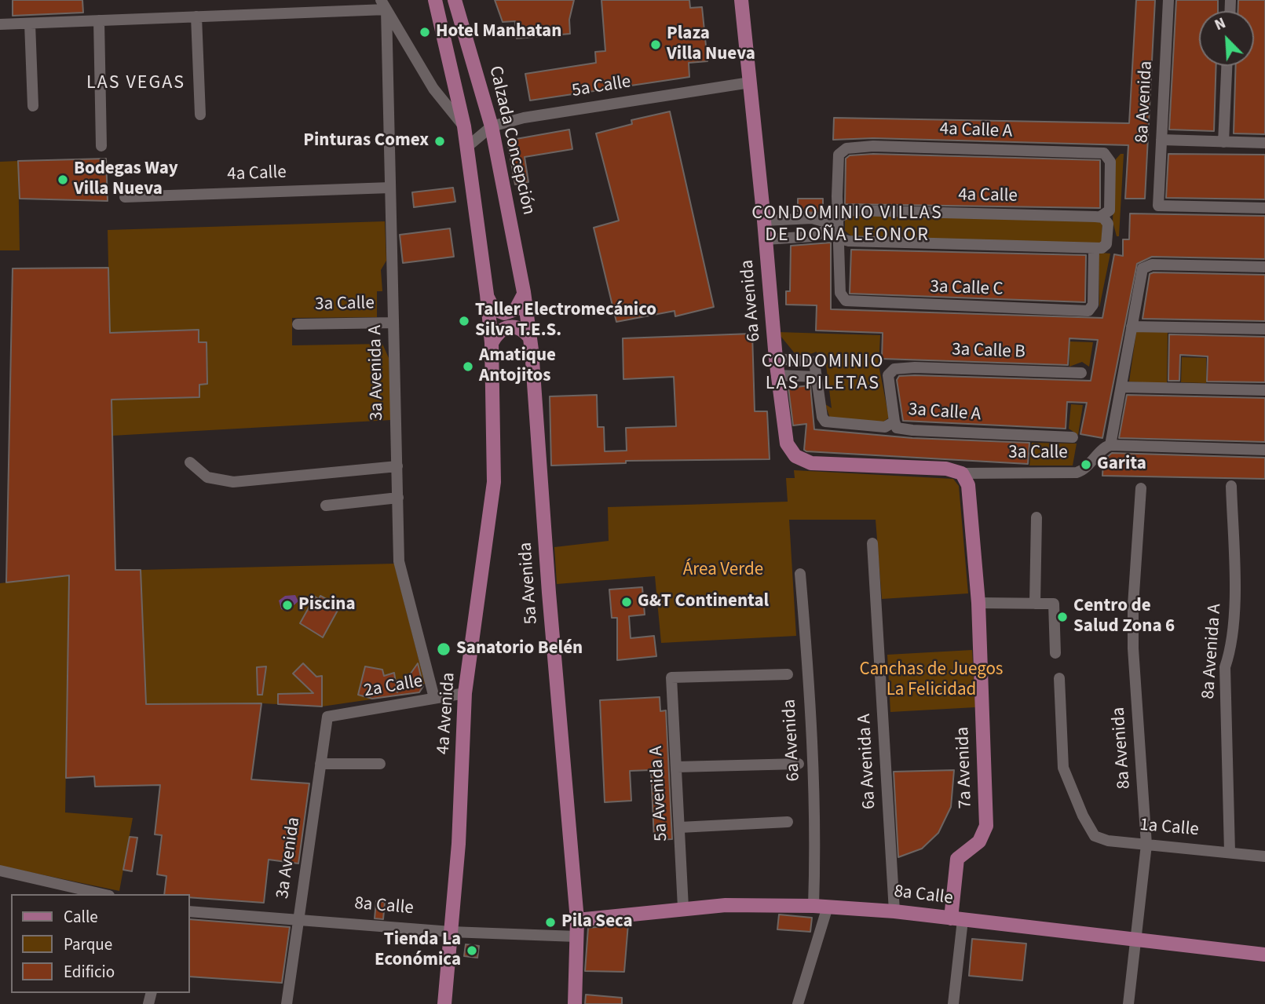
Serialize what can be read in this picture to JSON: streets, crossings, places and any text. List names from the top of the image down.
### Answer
{
  "streets": {
    "main road": [
      "Calzada Concepción",
      "6a Avenida",
      "3a Calle",
      "5a Avenida",
      "4a Avenida",
      "7a Avenida",
      "8a Calle"
    ],
    "street": [
      "5a Calle",
      "8a Avenida",
      "4a Calle A",
      "4a Calle",
      "3a Calle C",
      "3a Calle B",
      "3a Avenida A",
      "3a Calle A",
      "8a Avenida A",
      "2a Calle",
      "6a Avenida A",
      "5a Avenida A",
      "1a Calle",
      "3a Avenida"
    ]
  },
  "crossings": [
    ["5a Calle", "Calzada Concepción"],
    ["5a Calle", "6a Avenida"],
    ["8a Avenida", "1a Calle"],
    ["8a Avenida", "8a Calle"],
    ["4a Calle A", "4a Calle"],
    ["Calzada Concepción", "5a Avenida"],
    ["4a Calle", "6a Avenida"],
    ["4a Calle", "3a Avenida A"],
    ["6a Avenida", "3a Calle"],
    ["6a Avenida", "8a Calle"],
    ["3a Calle", "3a Avenida A"],
    ["3a Calle", "7a Avenida"],
    ["3a Calle B", "3a Calle A"],
    ["3a Avenida A", "2a Calle"],
    ["5a Avenida", "8a Calle"],
    ["8a Avenida A", "1a Calle"],
    ["2a Calle", "4a Avenida"],
    ["2a Calle", "3a Avenida"],
    ["4a Avenida", "8a Calle"],
    ["6a Avenida A", "8a Calle"],
    ["7a Avenida", "8a Calle"],
    ["5a Avenida A", "8a Calle"],
    ["3a Avenida", "8a Calle"]
  ],
  "districts": ["LAS VEGAS", "CONDOMINIO VILLAS DE DOÑA LEONOR", "CONDOMINIO LAS PILETAS"],
  "parks": ["Área Verde", "Canchas de Juegos La Felicidad"],
  "places": [
    "Hotel Manhatan",
    "Plaza Villa Nueva",
    "Pinturas Comex",
    "Bodegas Way Villa Nueva",
    "Taller Electromecánico Silva T.E.S.",
    "Amatique Antojitos",
    "Garita",
    "G&T Continental",
    "Piscina",
    "Centro de Salud Zona 6",
    "Sanatorio Belén",
    "Pila Seca",
    "Tienda La Económica"
  ],
  "legend": ["Calle", "Parque", "Edificio"],
  "north": "top left"
}
